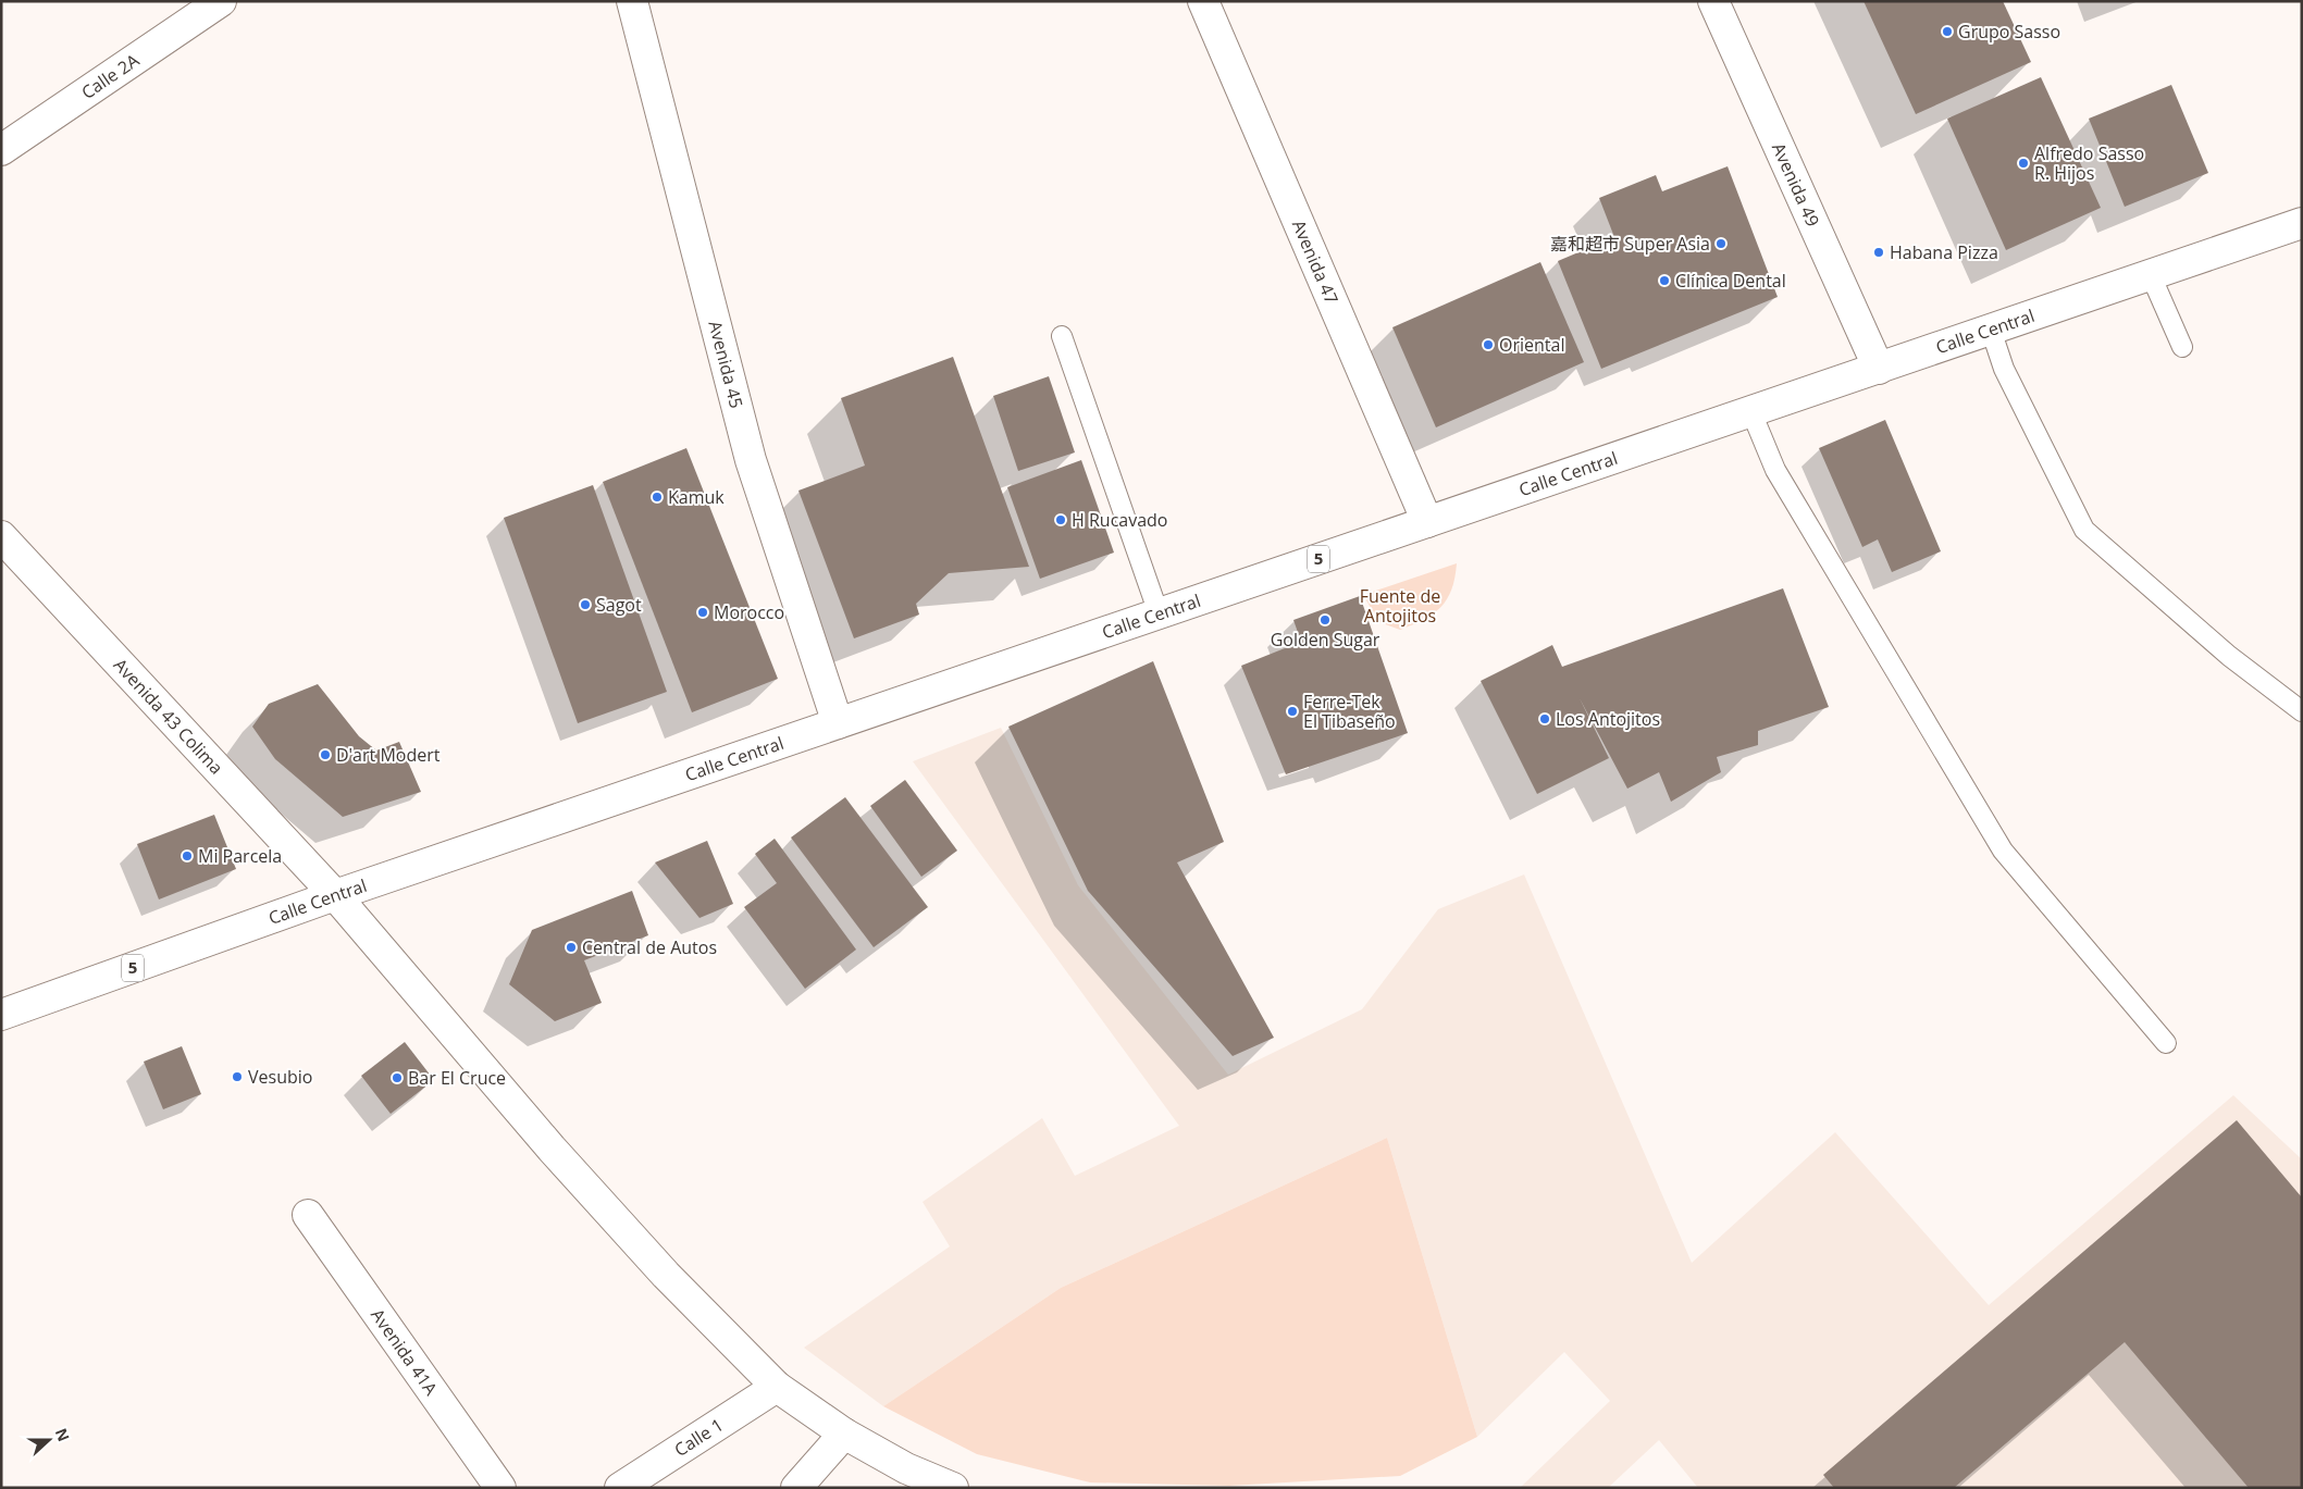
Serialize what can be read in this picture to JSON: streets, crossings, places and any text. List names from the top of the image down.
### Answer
{
  "streets": {
    "main road": [
      "Calle 2A",
      "Avenida 49",
      "Avenida 47",
      "Calle Central",
      "Avenida 45",
      "5",
      "Avenida 43 Colima",
      "Avenida 41A",
      "Calle 1"
    ]
  },
  "crossings": [
    ["Avenida 49", "Calle Central"],
    ["Avenida 47", "Calle Central"],
    ["Calle Central", "Avenida 45"],
    ["Calle Central", "Avenida 43 Colima"],
    ["Avenida 43 Colima", "Calle 1"]
  ],
  "parks": ["Fuente de Antojitos"],
  "places": [
    "Grupo Sasso",
    "Alfredo Sasso R. Hijos",
    "嘉和超市 Super Asia",
    "Habana Pizza",
    "Clínica Dental",
    "Oriental",
    "Kamuk",
    "H Rucavado",
    "Sagot",
    "Morocco",
    "Golden Sugar",
    "Ferre-Tek El Tibaseño",
    "Los Antojitos",
    "D'art Modert",
    "Mi Parcela",
    "Central de Autos",
    "Vesubio",
    "Bar El Cruce"
  ],
  "north": "right"
}
